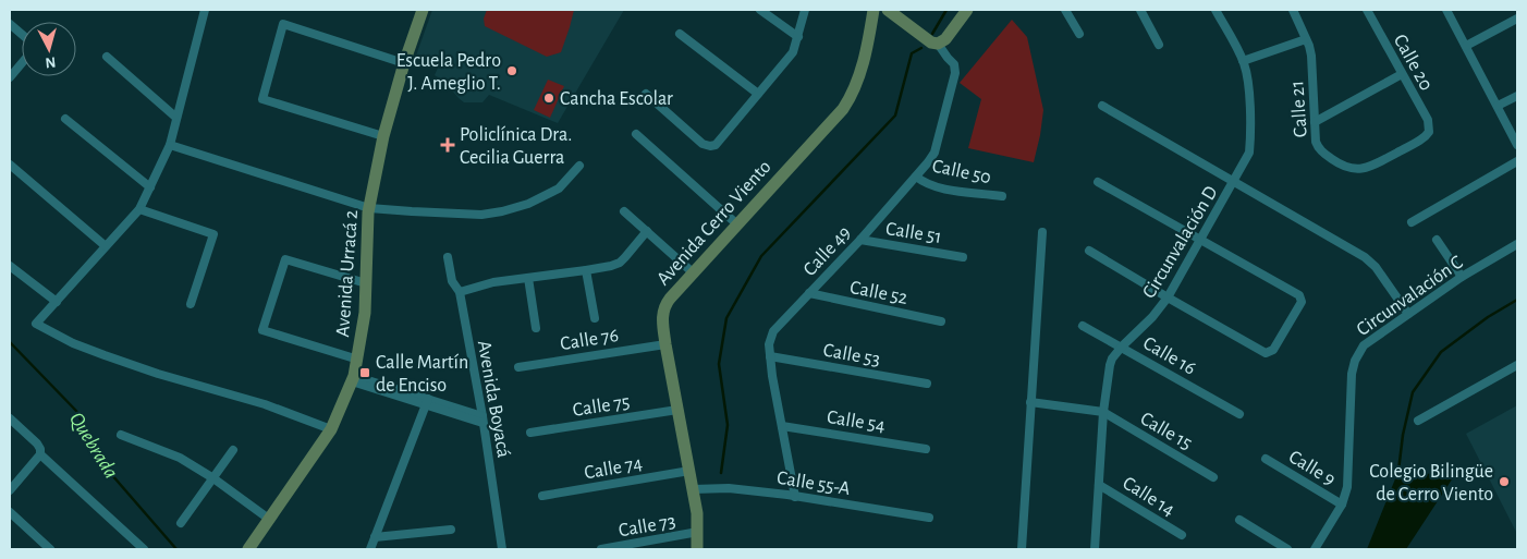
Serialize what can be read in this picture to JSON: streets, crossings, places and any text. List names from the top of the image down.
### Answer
{
  "streets": {
    "street": [
      "Calle 20",
      "Calle 21",
      "Calle 50",
      "Avenida Cerro Viento",
      "Calle 51",
      "Circunvalación D",
      "Calle 49",
      "Avenida Urracá 2",
      "Calle 52",
      "Circunvalación C",
      "Calle 76",
      "Calle 53",
      "Calle 16",
      "Avenida Boyacá",
      "Calle 75",
      "Calle 54",
      "Calle 15",
      "Calle 74",
      "Calle 9",
      "Calle 55-A",
      "Calle 14",
      "Calle 73"
    ]
  },
  "crossings": [
    ["Calle 20", "Calle 21"],
    ["Calle 50", "Calle 49"],
    ["Avenida Cerro Viento", "Calle 76"],
    ["Avenida Cerro Viento", "Calle 75"],
    ["Avenida Cerro Viento", "Calle 74"],
    ["Avenida Cerro Viento", "Calle 55-A"],
    ["Avenida Cerro Viento", "Calle 73"],
    ["Calle 51", "Calle 49"],
    ["Circunvalación D", "Calle 16"],
    ["Circunvalación D", "Calle 15"],
    ["Circunvalación D", "Calle 14"],
    ["Calle 49", "Calle 52"],
    ["Calle 49", "Calle 53"],
    ["Calle 49", "Calle 54"],
    ["Calle 49", "Calle 55-A"],
    ["Circunvalación C", "Calle 9"]
  ],
  "water": ["Quebrada"],
  "places": {
    "other": ["Escuela Pedro J. Ameglio T.", "Cancha Escolar", "Colegio Bilingüe de Cerro Viento"],
    "health": ["Policlínica Dra. Cecilia Guerra"],
    "transit": ["Calle Martín de Enciso"]
  },
  "north": "bottom"
}
